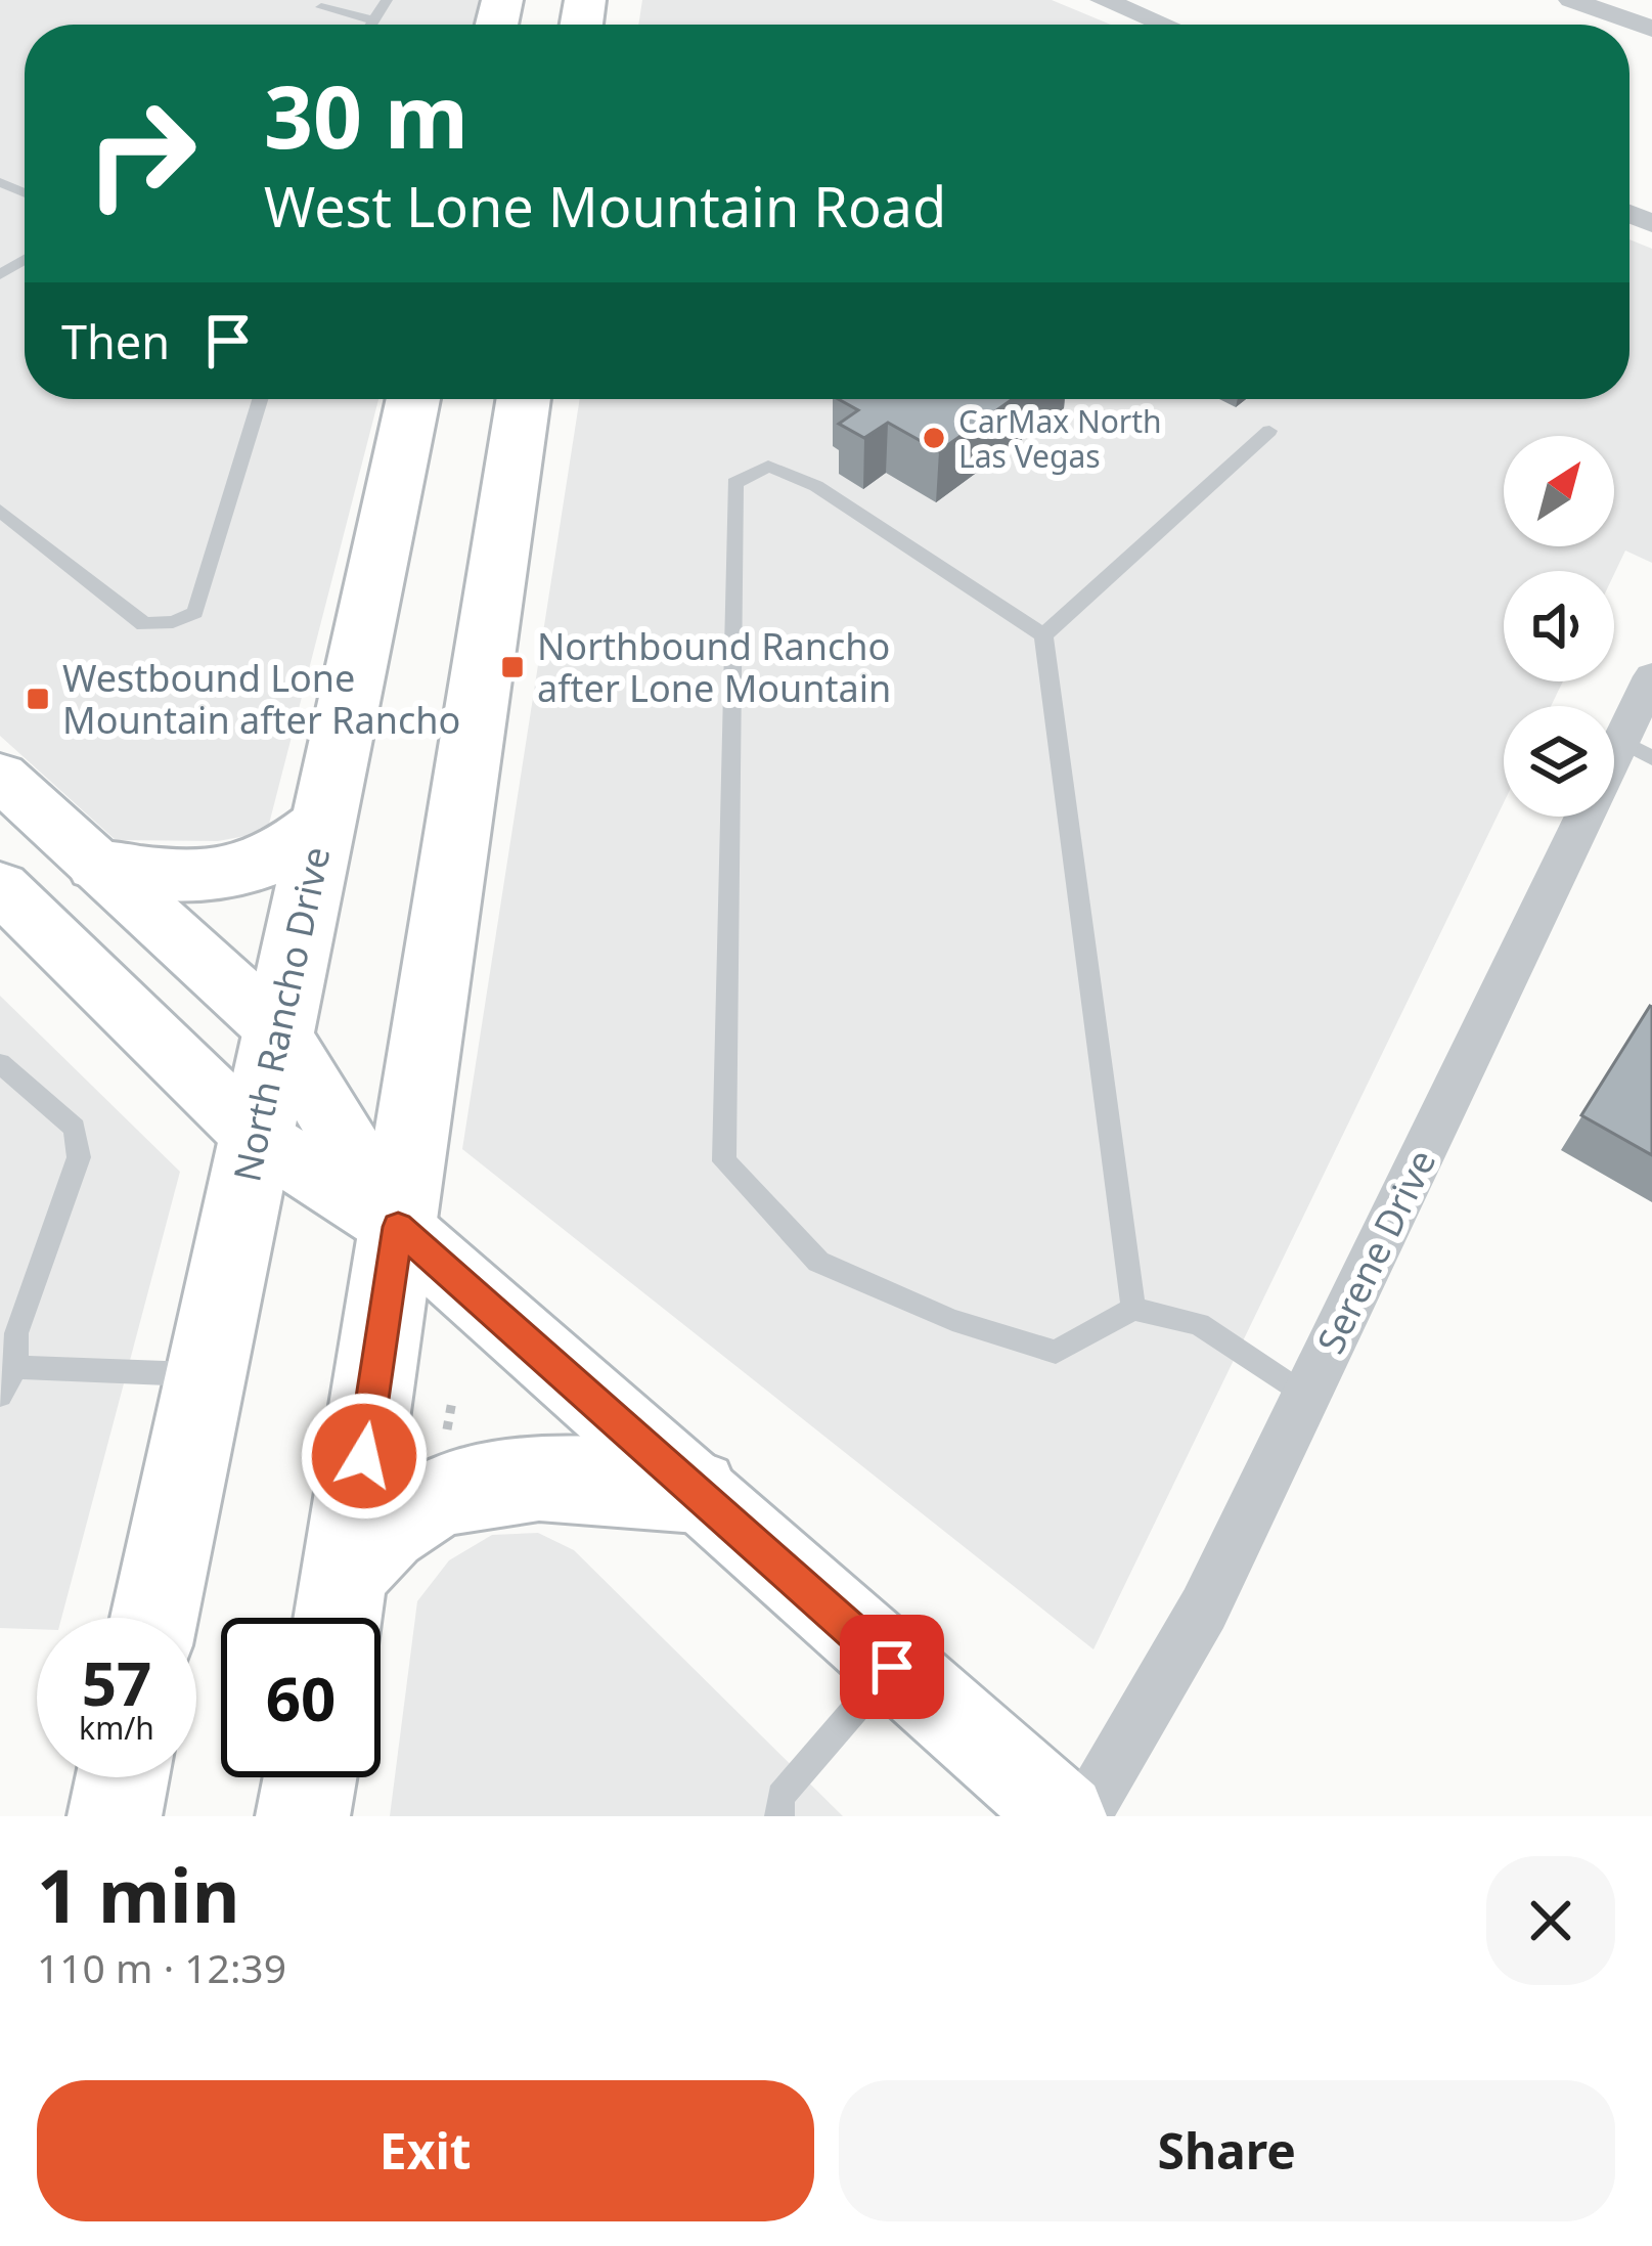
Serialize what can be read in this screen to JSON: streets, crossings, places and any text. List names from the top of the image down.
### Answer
{
  "streets": {
    "main road": ["North Rancho Drive"],
    "street": ["Serene Drive"]
  },
  "places": {
    "other": ["CarMax North Las Vegas"],
    "transit": ["Northbound Rancho after Lone Mountain", "Westbound Lone Mountain after Rancho"]
  },
  "north": "top right",
  "page": {
    "turn": ["30 m", "West Lone Mountain Road"],
    "then": "Then",
    "speed": "57 km/h",
    "limit": "60",
    "heading": ["1 min", "110 m · 12:39"],
    "buttons": ["Exit", "Share"]
  }
}
